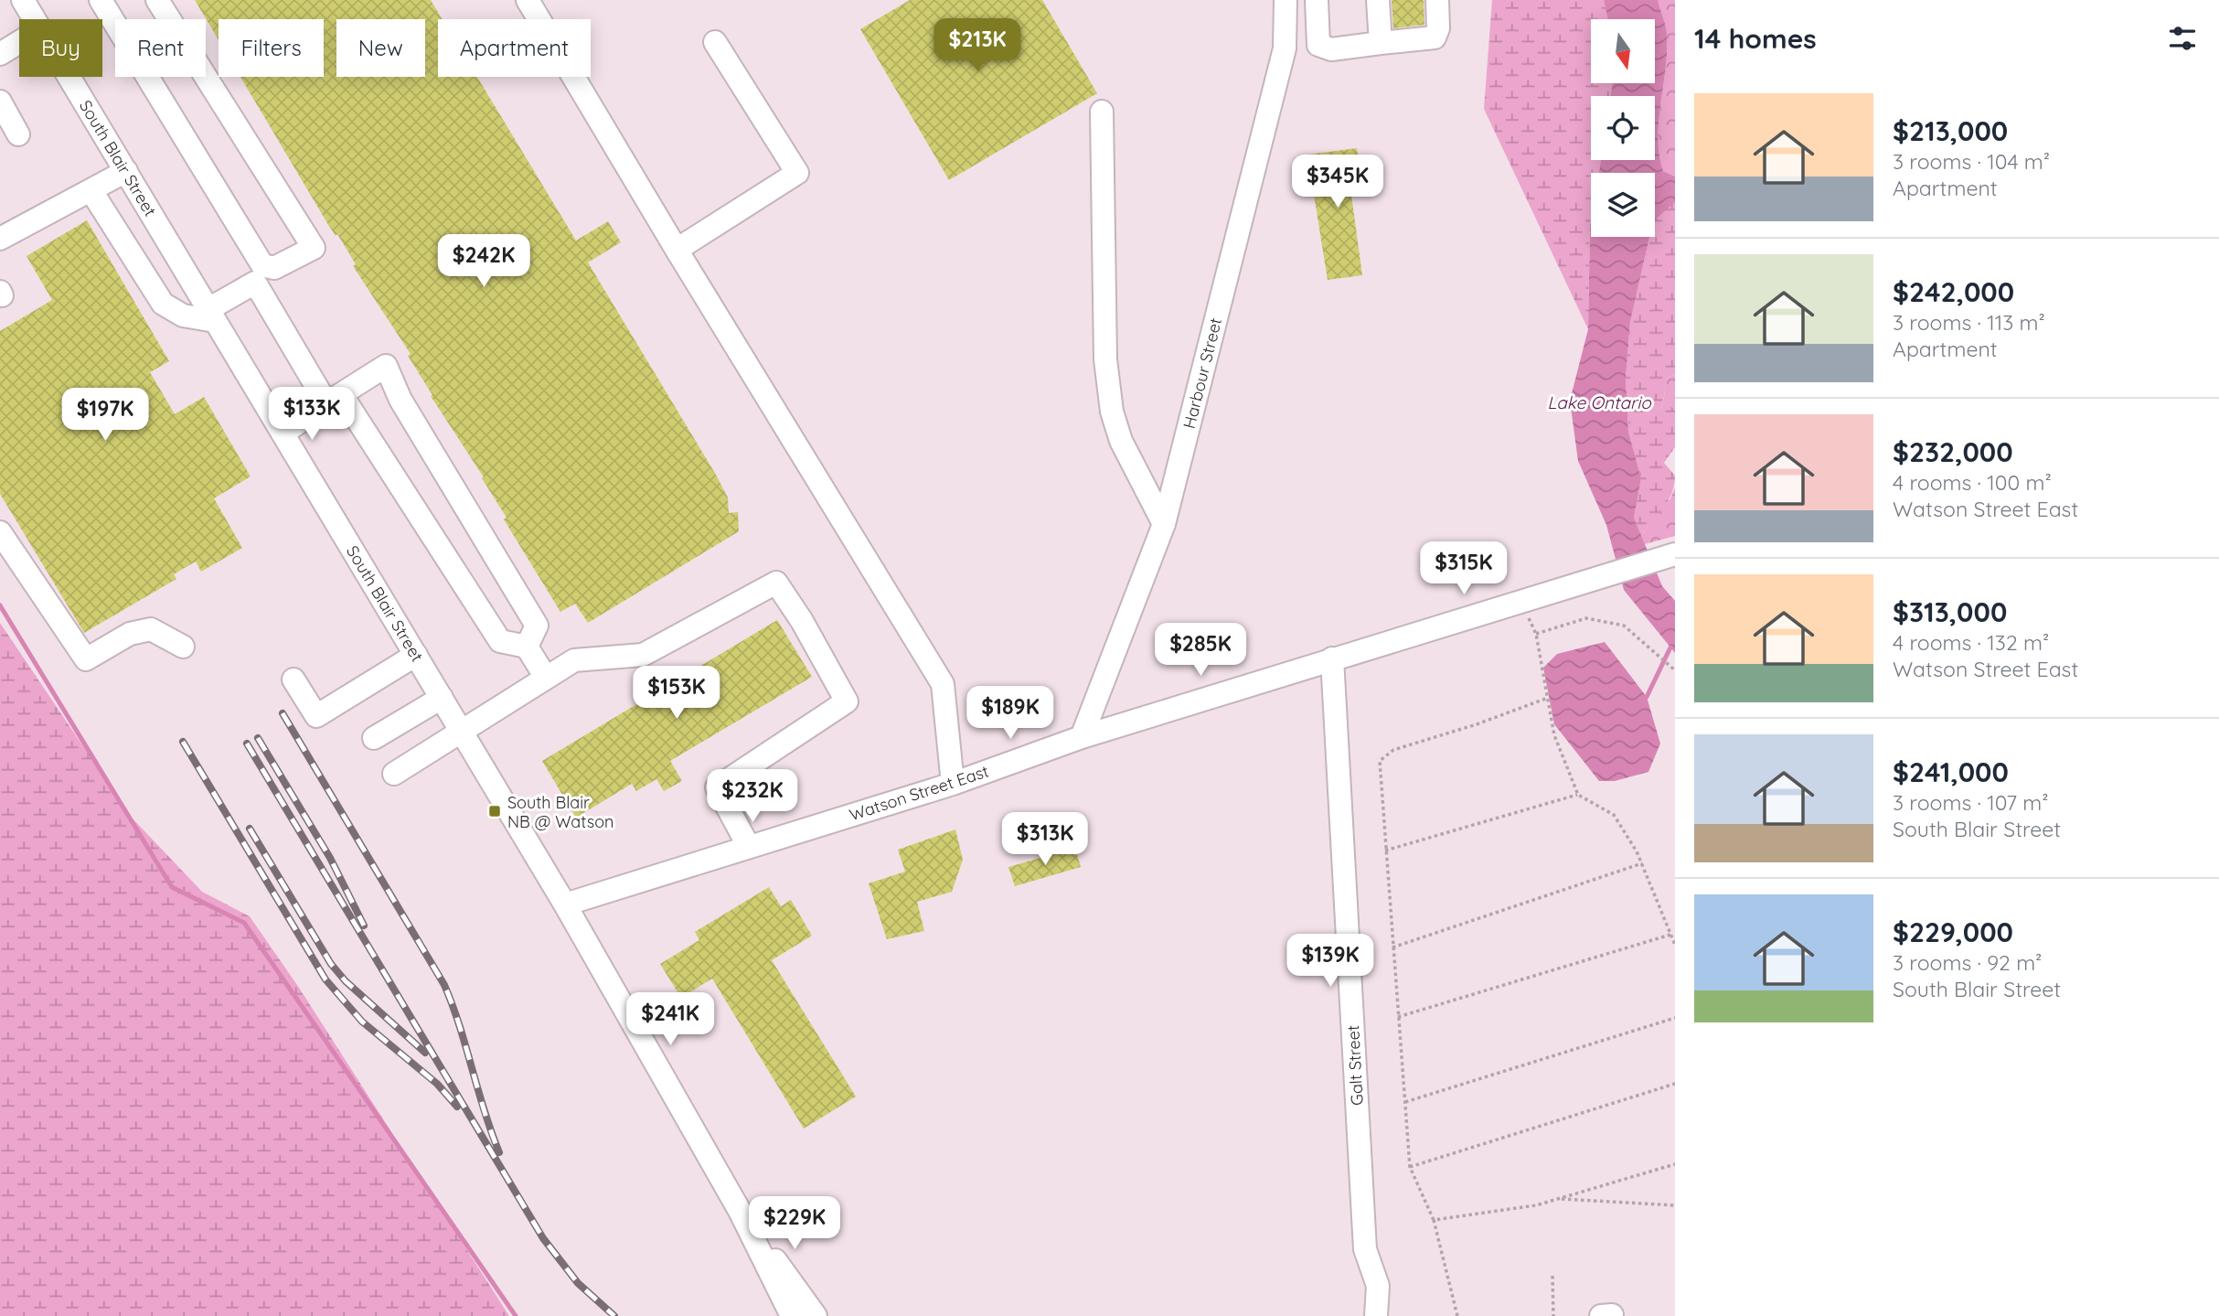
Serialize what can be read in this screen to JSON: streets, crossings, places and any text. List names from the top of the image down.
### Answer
{
  "streets": {
    "street": [
      "South Blair Street",
      "Harbour Street",
      "Watson Street East",
      "Galt Street"
    ]
  },
  "crossings": [
    ["South Blair Street", "Watson Street East"],
    ["Harbour Street", "Watson Street East"],
    ["Watson Street East", "Galt Street"]
  ],
  "water": ["Lake Ontario"],
  "places": {
    "transit": ["South Blair NB @ Watson"]
  },
  "north": "bottom",
  "page": {
    "heading": "14 homes",
    "price": [
      "$213K",
      "$345K",
      "$242K",
      "$133K",
      "$197K",
      "$315K",
      "$285K",
      "$153K",
      "$189K",
      "$232K",
      "$313K",
      "$139K",
      "$241K",
      "$229K"
    ],
    "chip": [
      "Buy",
      "Rent",
      "Filters",
      "New",
      "Apartment"
    ],
    "list": [
      {
        "name": "$213,000",
        "note": "3 rooms · 104 m² · Apartment"
      },
      {
        "name": "$242,000",
        "note": "3 rooms · 113 m² · Apartment"
      },
      {
        "name": "$232,000",
        "note": "4 rooms · 100 m² · Watson Street East"
      },
      {
        "name": "$313,000",
        "note": "4 rooms · 132 m² · Watson Street East"
      },
      {
        "name": "$241,000",
        "note": "3 rooms · 107 m² · South Blair Street"
      },
      {
        "name": "$229,000",
        "note": "3 rooms · 92 m² · South Blair Street"
      }
    ]
  }
}
